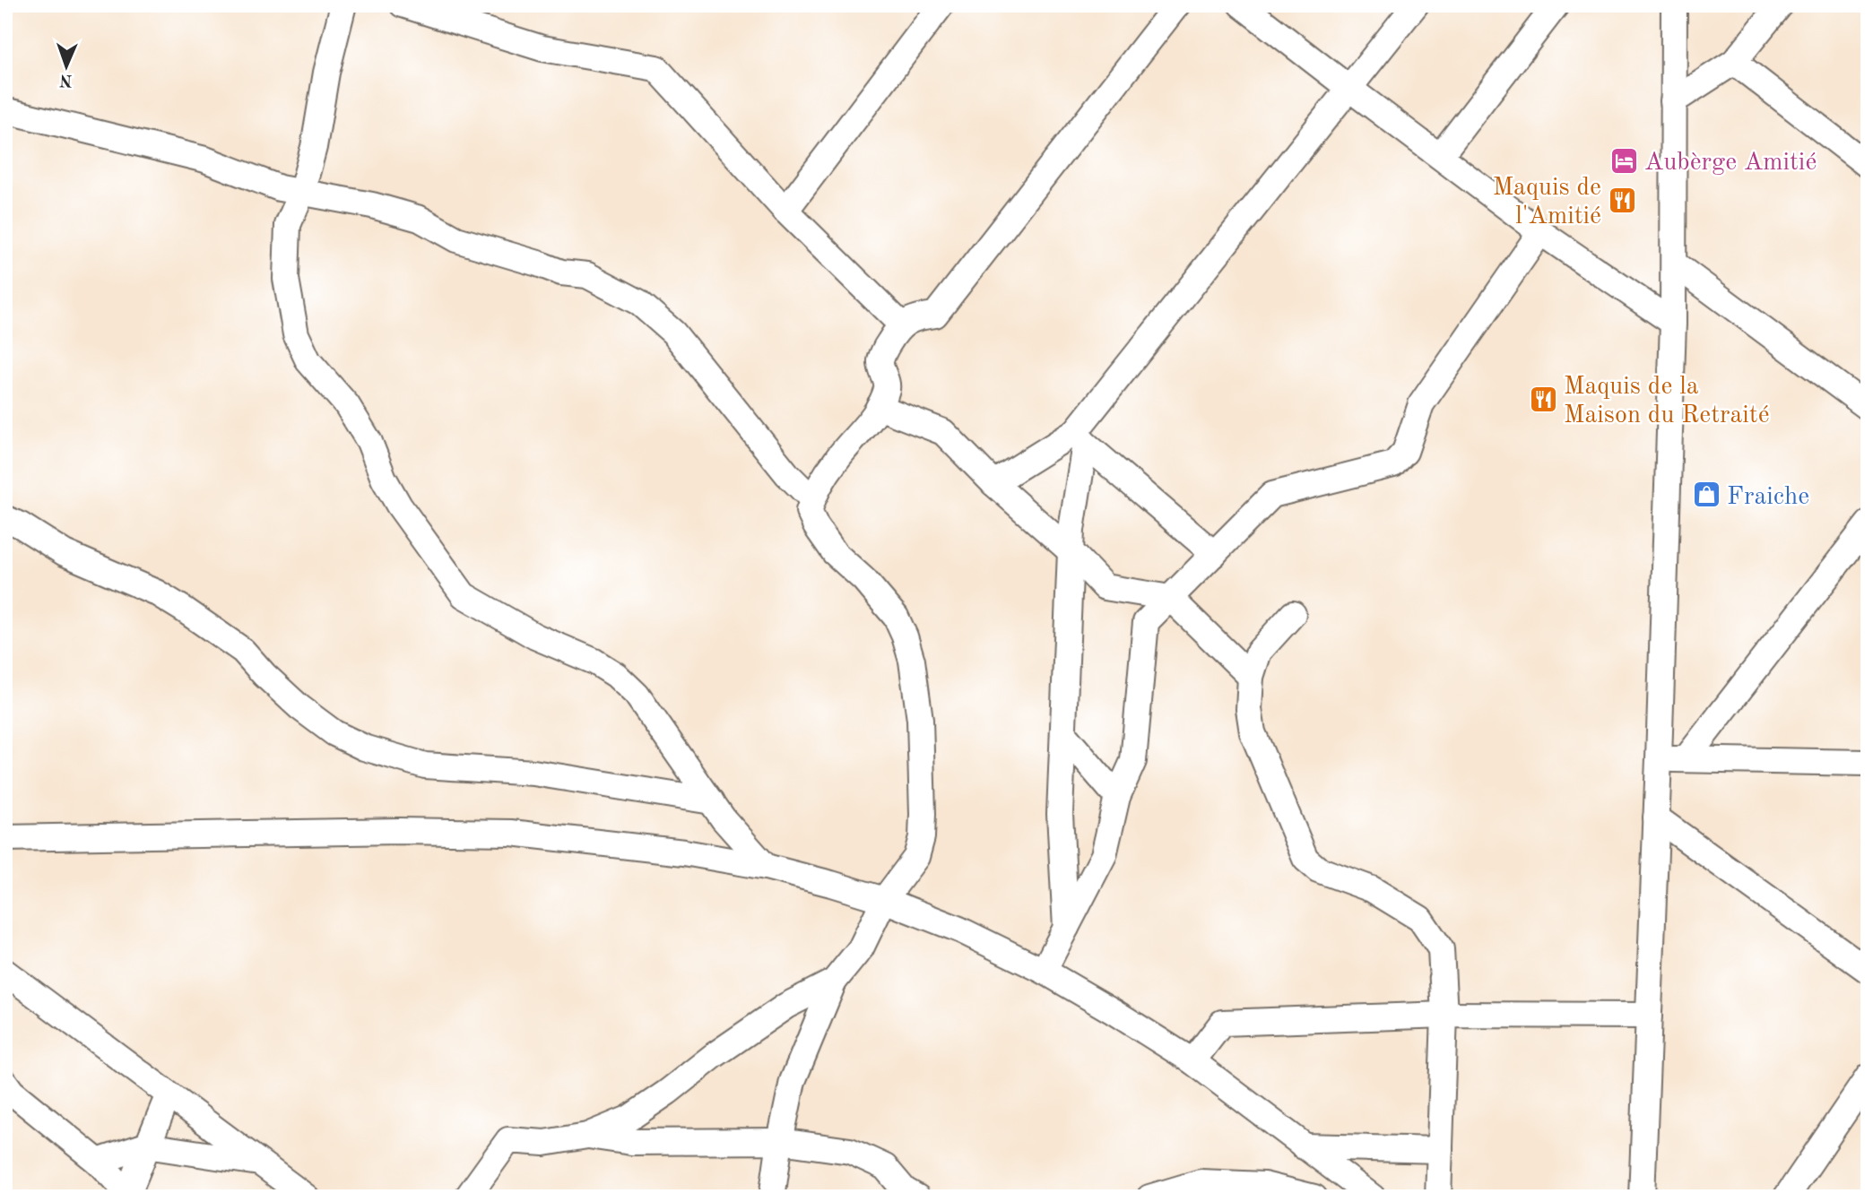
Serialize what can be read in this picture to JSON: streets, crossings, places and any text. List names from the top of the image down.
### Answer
{
  "places": {
    "hotel": ["Aubèrge Amitié"],
    "restaurant": ["Maquis de l'Amitié", "Maquis de la Maison du Retraité"],
    "shop": ["Fraiche"]
  },
  "north": "bottom"
}
